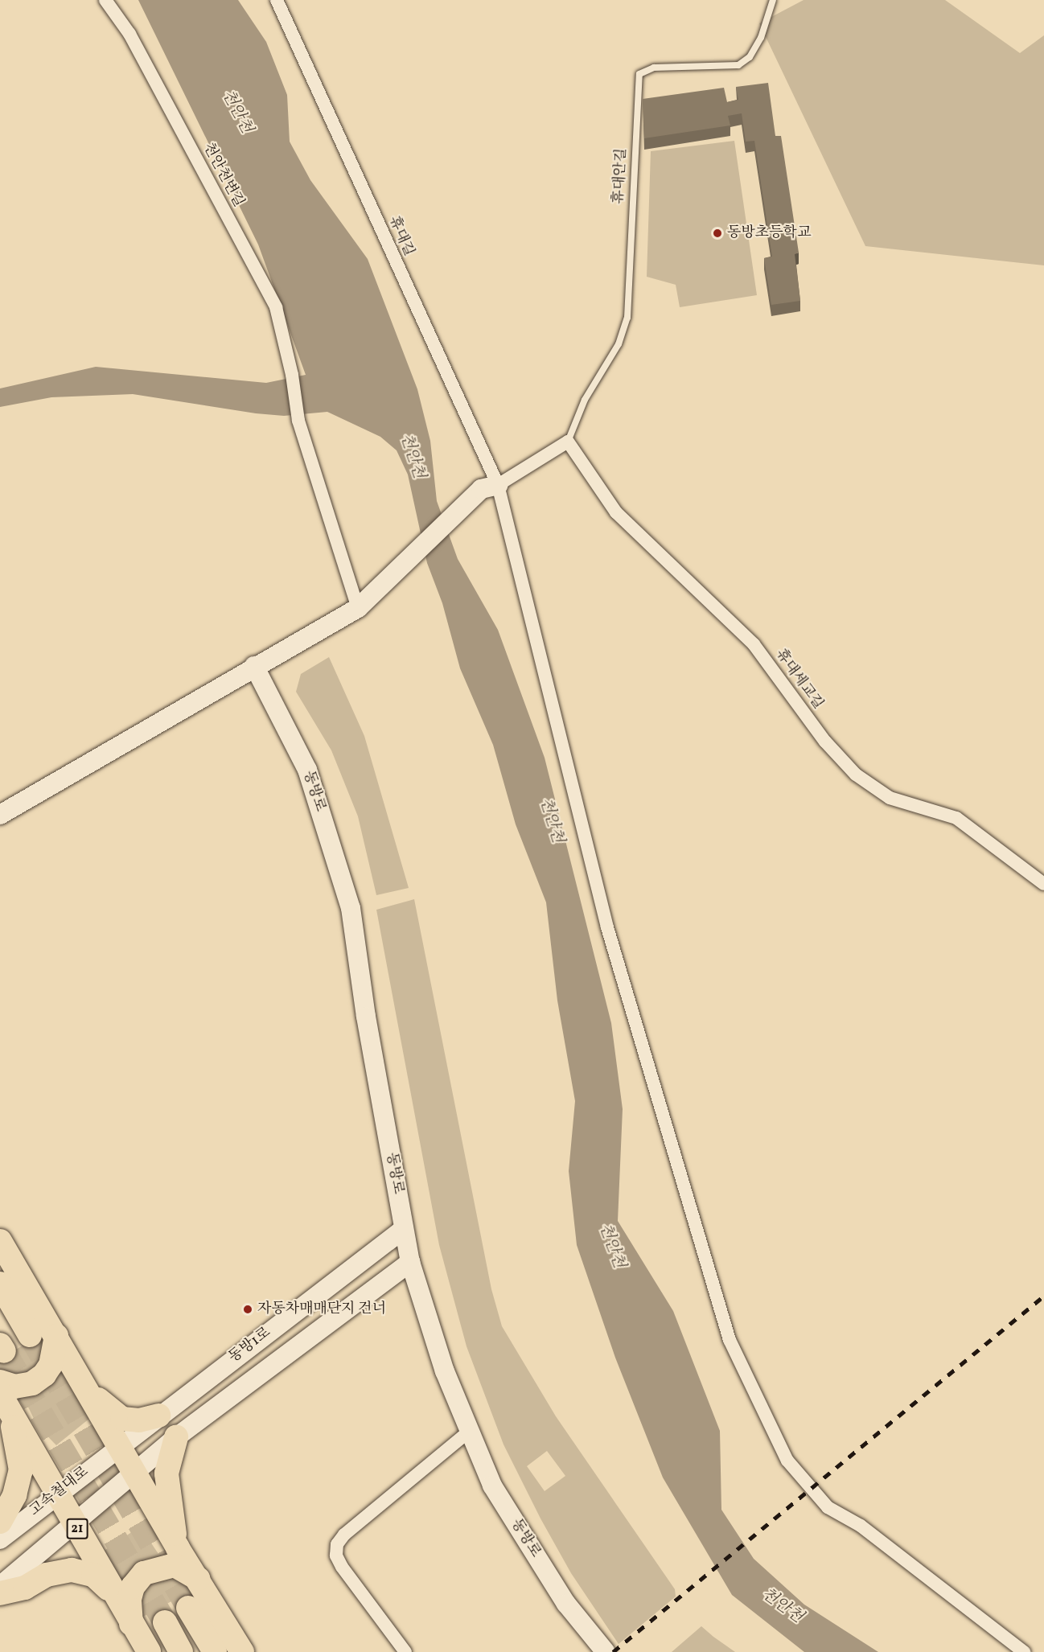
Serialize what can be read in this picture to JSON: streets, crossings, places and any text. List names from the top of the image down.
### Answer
{
  "streets": {
    "highway": ["21"],
    "street": [
      "천안천변길",
      "휴대길",
      "휴대세교길",
      "동방로",
      "동방1로",
      "고속철대로"
    ],
    "lane": ["휴대안길"]
  },
  "crossings": [
    ["휴대안길", "휴대세교길"],
    ["동방로", "동방1로"],
    ["동방1로", "고속철대로"],
    ["고속철대로", "21"]
  ],
  "water": ["천안천"],
  "places": ["동방초등학교", "자동차매매단지 건너"]
}
